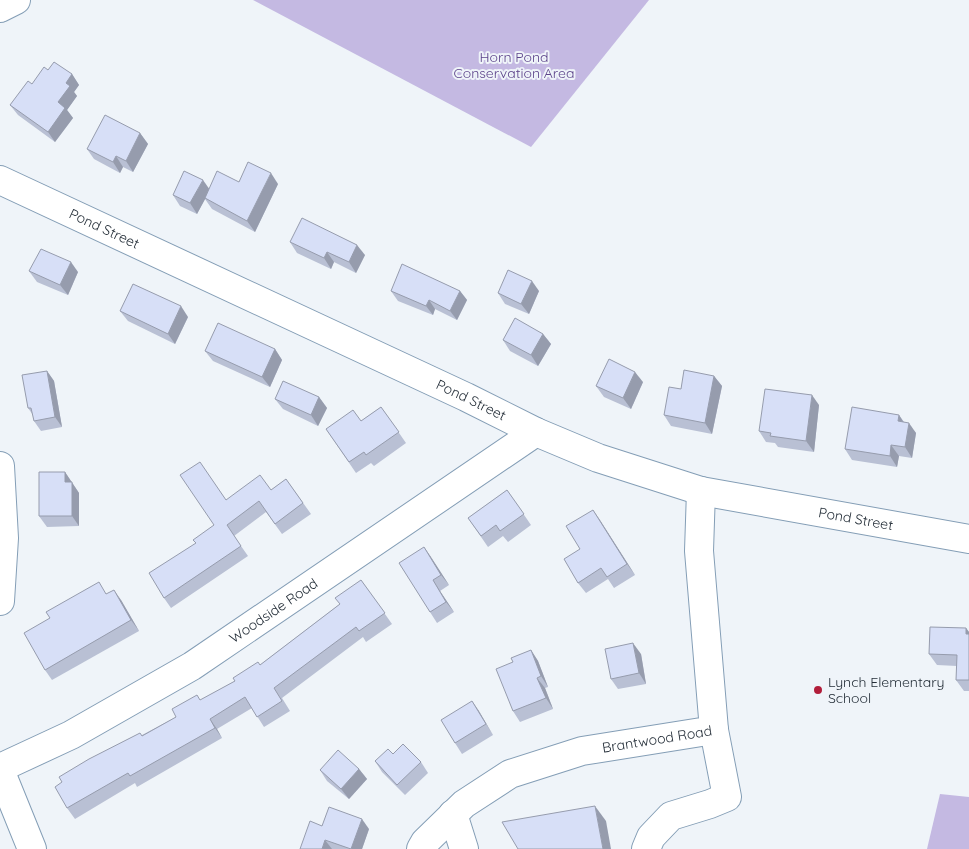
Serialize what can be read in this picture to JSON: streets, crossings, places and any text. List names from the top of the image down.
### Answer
{
  "streets": {
    "street": ["Pond Street", "Woodside Road", "Brantwood Road"]
  },
  "crossings": [
    ["Pond Street", "Woodside Road"],
    ["Pond Street", "Brantwood Road"]
  ],
  "parks": ["Horn Pond Conservation Area"],
  "places": ["Lynch Elementary School"]
}
